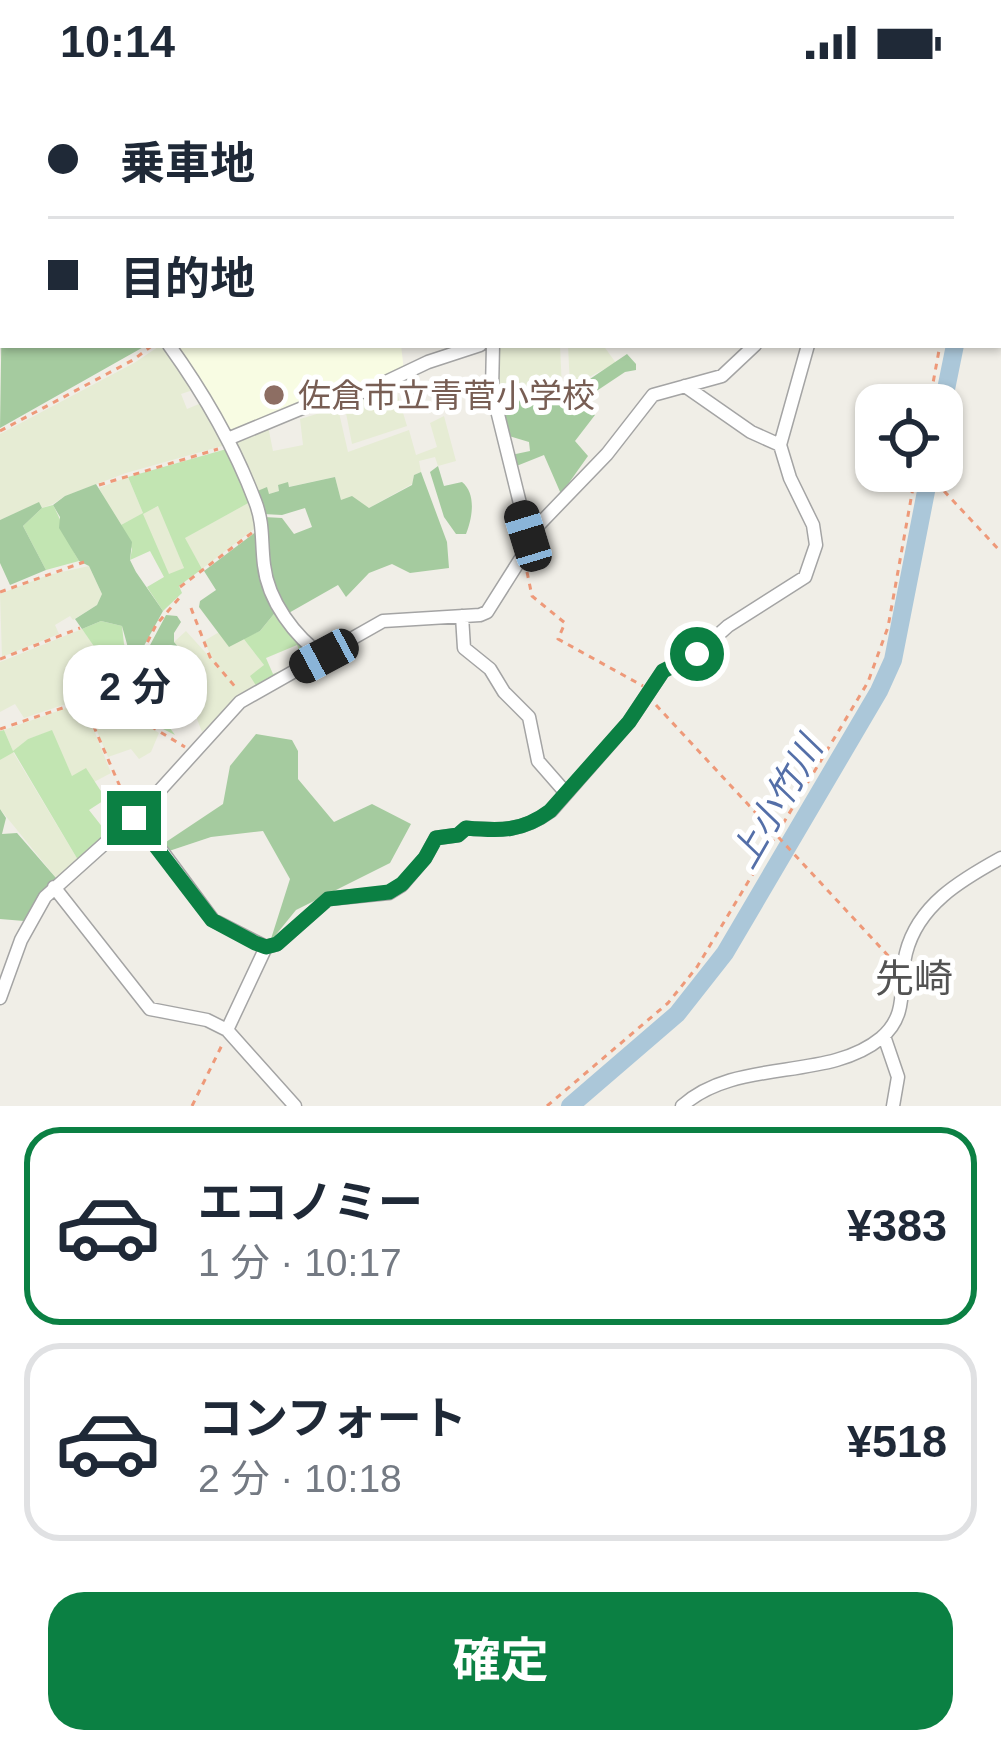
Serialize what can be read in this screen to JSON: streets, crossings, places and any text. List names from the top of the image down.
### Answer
{
  "districts": ["先崎"],
  "water": ["上小竹川"],
  "places": ["佐倉市立青菅小学校"],
  "page": {
    "status": "10:14",
    "banner": ["乗車地", "目的地"],
    "bubble": "2 分",
    "list": [
      {
        "name": "エコノミー",
        "note": "1 分 · 10:17",
        "value": "¥383"
      },
      {
        "name": "コンフォート",
        "note": "2 分 · 10:18",
        "value": "¥518"
      }
    ],
    "buttons": "確定"
  }
}
